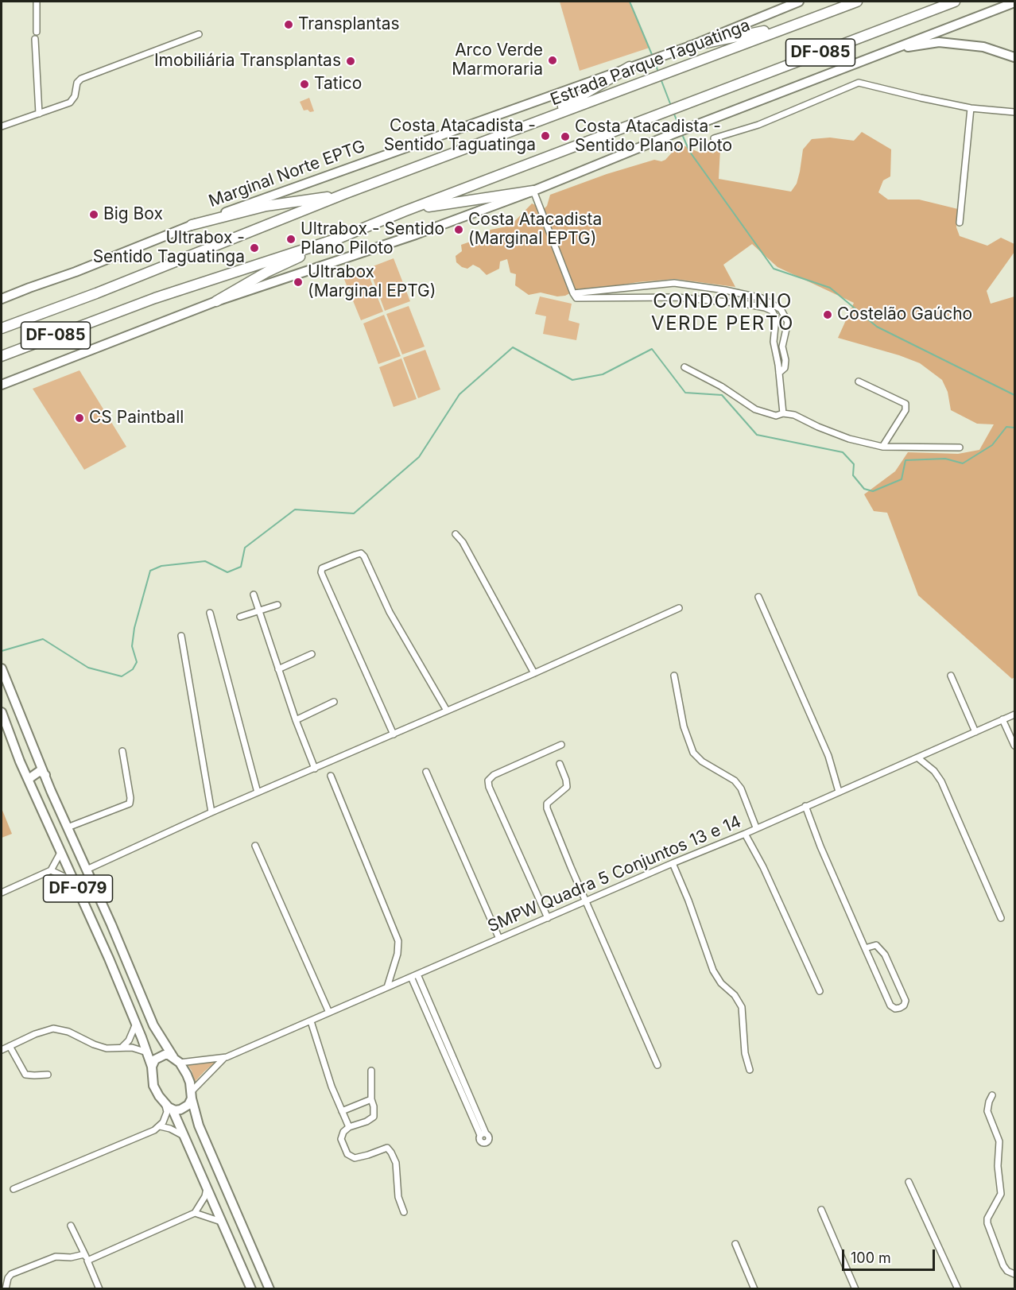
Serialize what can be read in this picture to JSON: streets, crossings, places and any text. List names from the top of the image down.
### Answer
{
  "streets": {
    "highway": ["DF-085", "Estrada Parque Taguatinga"],
    "main road": ["Marginal Norte EPTG", "DF-079"],
    "street": ["SMPW Quadra 5 Conjuntos 13 e 14"]
  },
  "crossings": [
    ["SMPW Quadra 5 Conjuntos 13 e 14", "DF-079"]
  ],
  "districts": ["CONDOMINIO VERDE PERTO"],
  "places": [
    "Transplantas",
    "Arco Verde Marmoraria",
    "Imobiliária Transplantas",
    "Tatico",
    "Costa Atacadista - Sentido Taguatinga",
    "Costa Atacadista - Sentido Plano Piloto",
    "Big Box",
    "Costa Atacadista (Marginal EPTG)",
    "Ultrabox - Sentido Plano Piloto",
    "Ultrabox - Sentido Taguatinga",
    "Ultrabox (Marginal EPTG)",
    "Costelão Gaúcho",
    "CS Paintball"
  ],
  "scale_bar": "100 m"
}
